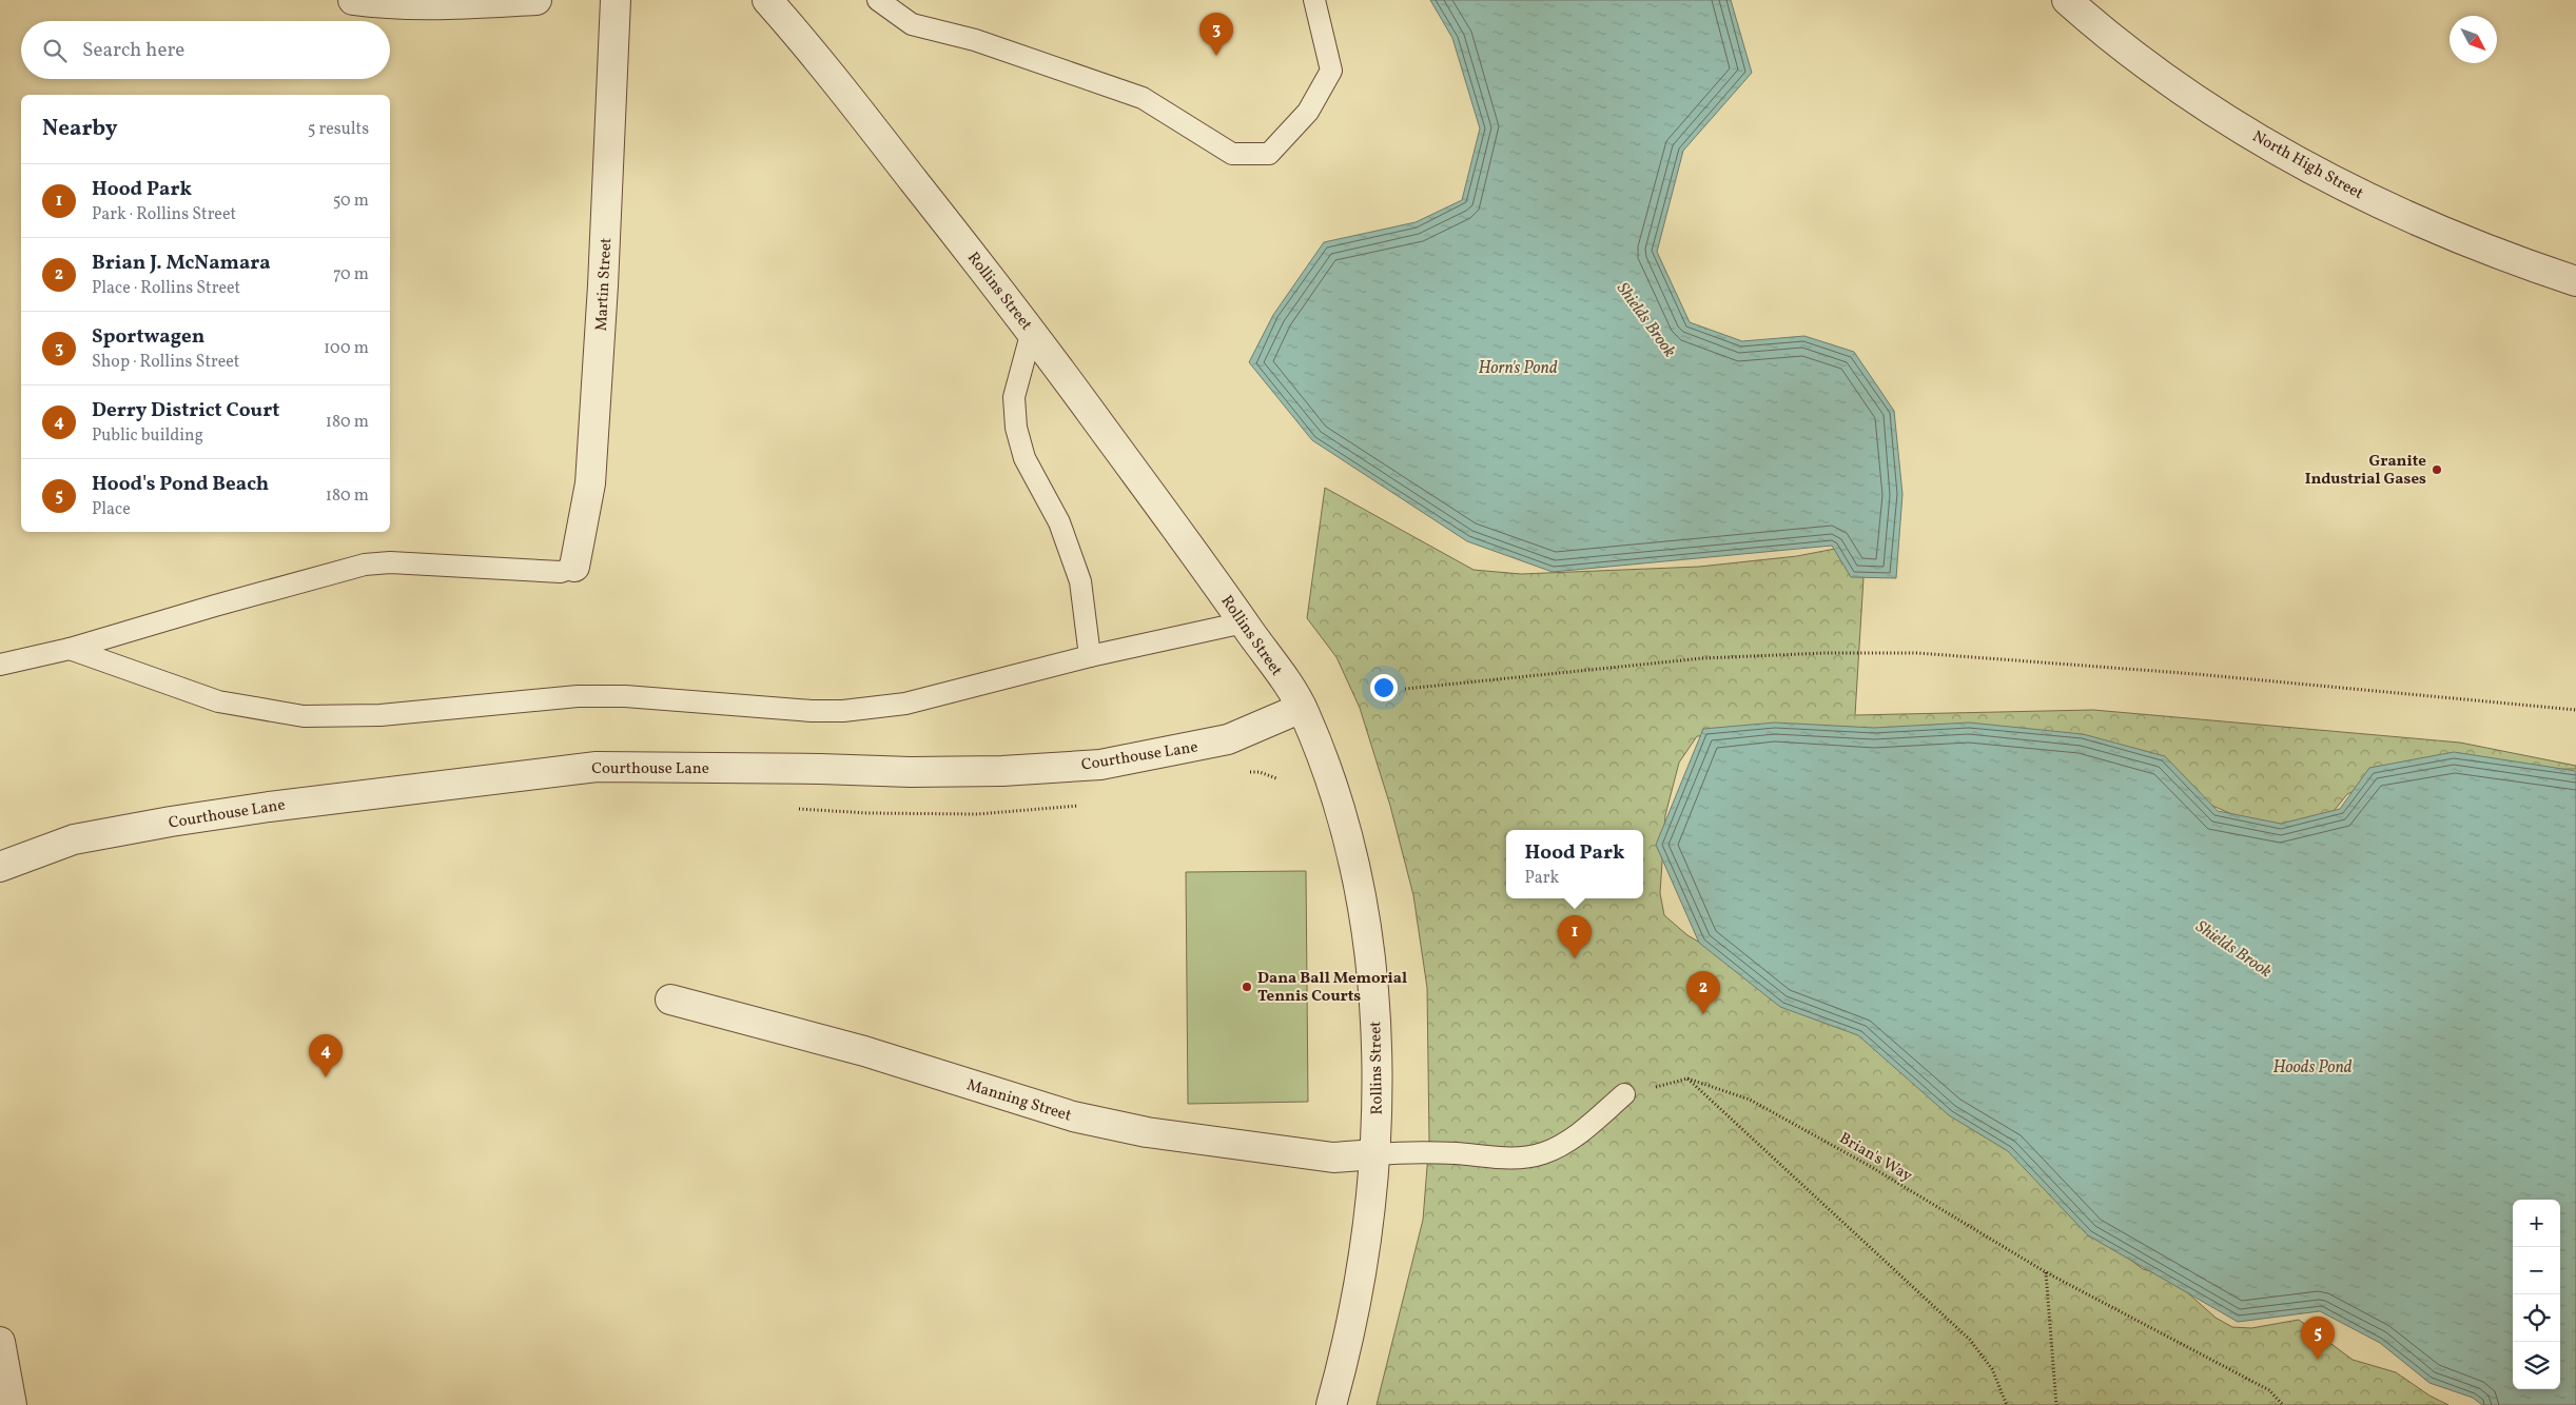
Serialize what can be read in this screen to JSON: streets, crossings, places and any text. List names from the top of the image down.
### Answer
{
  "streets": {
    "street": [
      "North High Street",
      "Martin Street",
      "Rollins Street",
      "Courthouse Lane",
      "Manning Street"
    ],
    "path": ["Brian's Way"]
  },
  "crossings": [
    ["Rollins Street", "Courthouse Lane"],
    ["Rollins Street", "Manning Street"]
  ],
  "water": ["Shields Brook", "Horn's Pond", "Hoods Pond"],
  "places": ["Granite Industrial Gases", "Dana Ball Memorial Tennis Courts"],
  "north": "bottom right",
  "page": {
    "pins": [
      "3",
      "1",
      "2",
      "4",
      "5"
    ],
    "search": "Search here",
    "heading": ["Nearby", "5 results"],
    "list": [
      {
        "mark": "1",
        "name": "Hood Park",
        "note": "Park · Rollins Street",
        "value": "50 m"
      },
      {
        "mark": "2",
        "name": "Brian J. McNamara",
        "note": "Place · Rollins Street",
        "value": "70 m"
      },
      {
        "mark": "3",
        "name": "Sportwagen",
        "note": "Shop · Rollins Street",
        "value": "100 m"
      },
      {
        "mark": "4",
        "name": "Derry District Court",
        "note": "Public building",
        "value": "180 m"
      },
      {
        "mark": "5",
        "name": "Hood's Pond Beach",
        "note": "Place",
        "value": "180 m"
      }
    ],
    "popup": ["Hood Park", "Park"],
    "map_buttons": ["+", "−"]
  }
}
